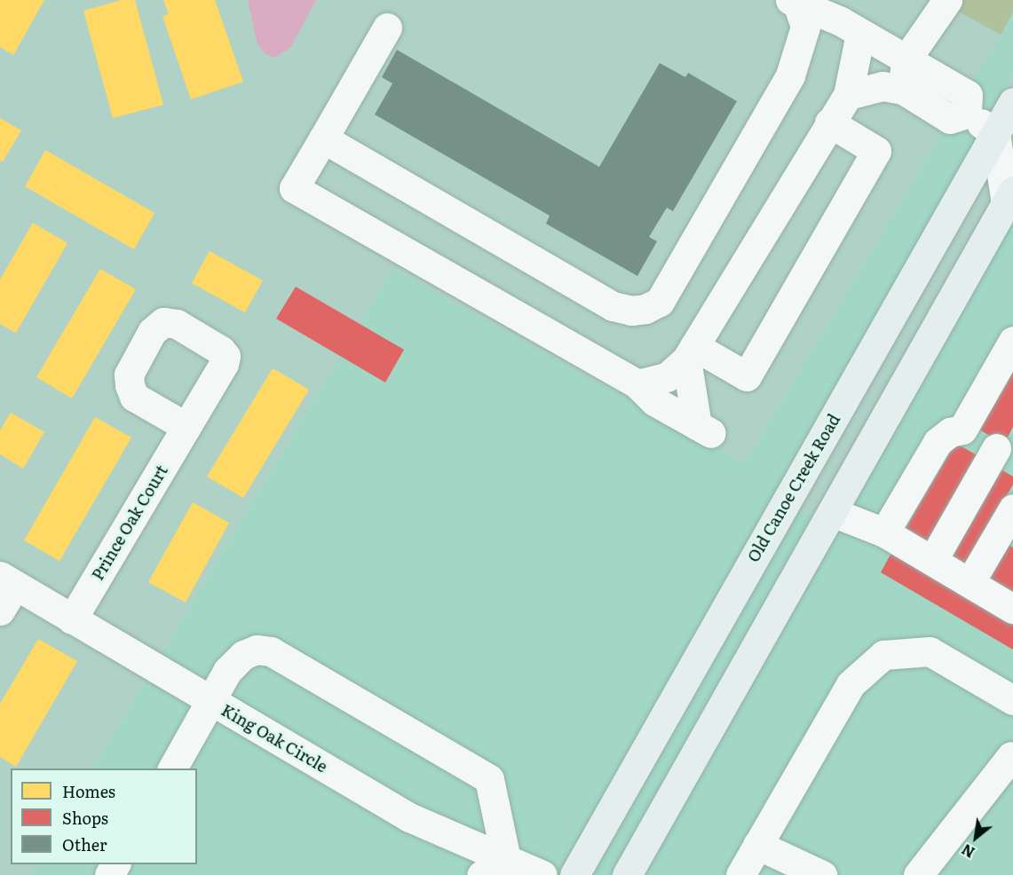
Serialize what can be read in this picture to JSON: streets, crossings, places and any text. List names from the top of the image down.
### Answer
{
  "streets": {
    "main road": ["Old Canoe Creek Road"],
    "street": ["Prince Oak Court", "King Oak Circle"]
  },
  "crossings": [
    ["Prince Oak Court", "King Oak Circle"]
  ],
  "legend": ["Homes", "Shops", "Other"],
  "north": "bottom left"
}
